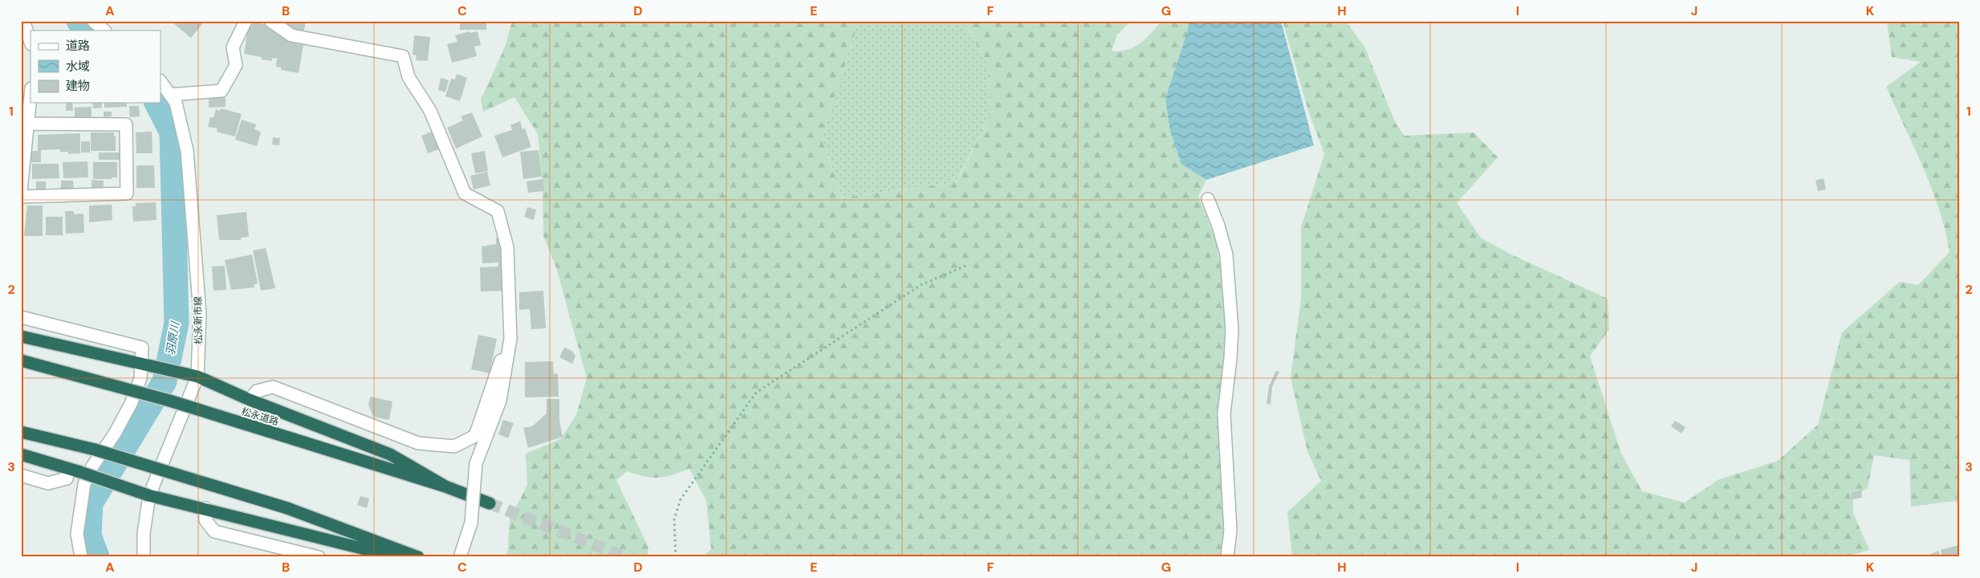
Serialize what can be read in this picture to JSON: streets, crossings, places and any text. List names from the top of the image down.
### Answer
{
  "streets": {
    "highway": ["松永道路"],
    "street": ["松永新市線"]
  },
  "water": ["羽原川"],
  "legend": ["道路", "水域", "建物"],
  "grid": {
    "columns": [
      "A",
      "B",
      "C",
      "D",
      "E",
      "F",
      "G",
      "H",
      "I",
      "J",
      "K"
    ],
    "rows": ["1", "2", "3"]
  }
}
